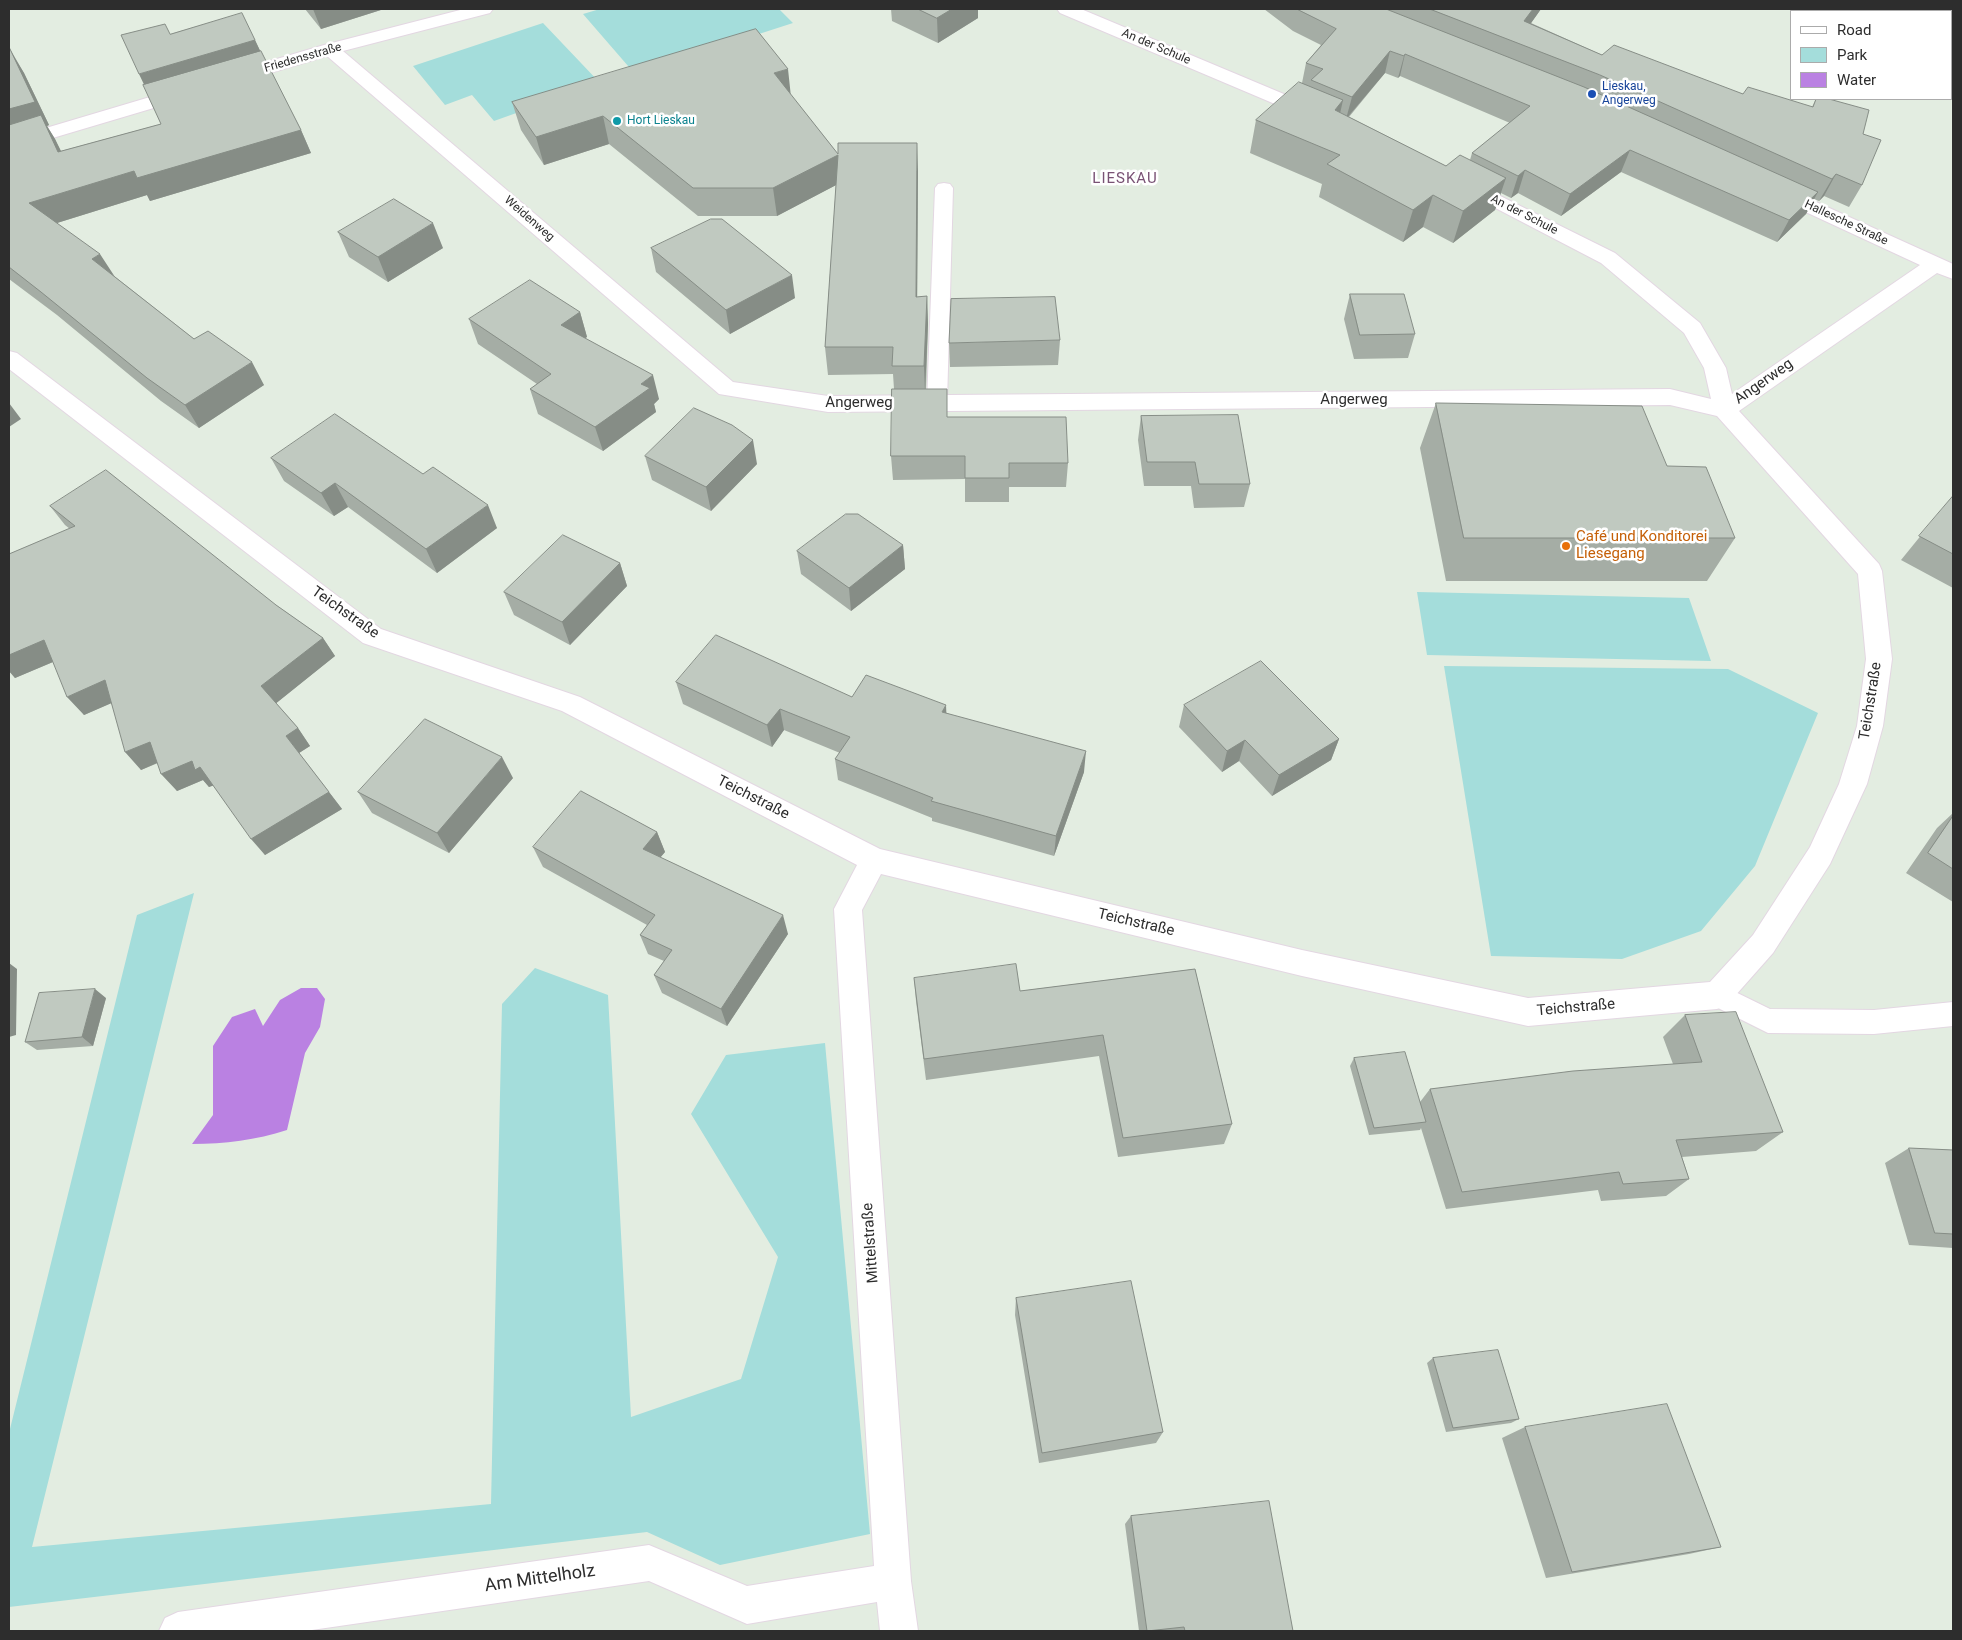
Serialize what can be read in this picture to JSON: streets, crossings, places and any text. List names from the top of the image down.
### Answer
{
  "streets": {
    "street": [
      "An der Schule",
      "Friedensstraße",
      "Weidenweg",
      "Hallesche Straße",
      "Angerweg",
      "Teichstraße",
      "Mittelstraße",
      "Am Mittelholz"
    ]
  },
  "crossings": [
    ["An der Schule", "Angerweg"],
    ["An der Schule", "Teichstraße"],
    ["Friedensstraße", "Weidenweg"],
    ["Weidenweg", "Angerweg"],
    ["Hallesche Straße", "Angerweg"],
    ["Angerweg", "Teichstraße"],
    ["Teichstraße", "Mittelstraße"],
    ["Mittelstraße", "Am Mittelholz"]
  ],
  "districts": ["LIESKAU"],
  "places": ["Lieskau, Angerweg", "Hort Lieskau", "Café und Konditorei Liesegang"],
  "legend": ["Road", "Park", "Water"]
}
